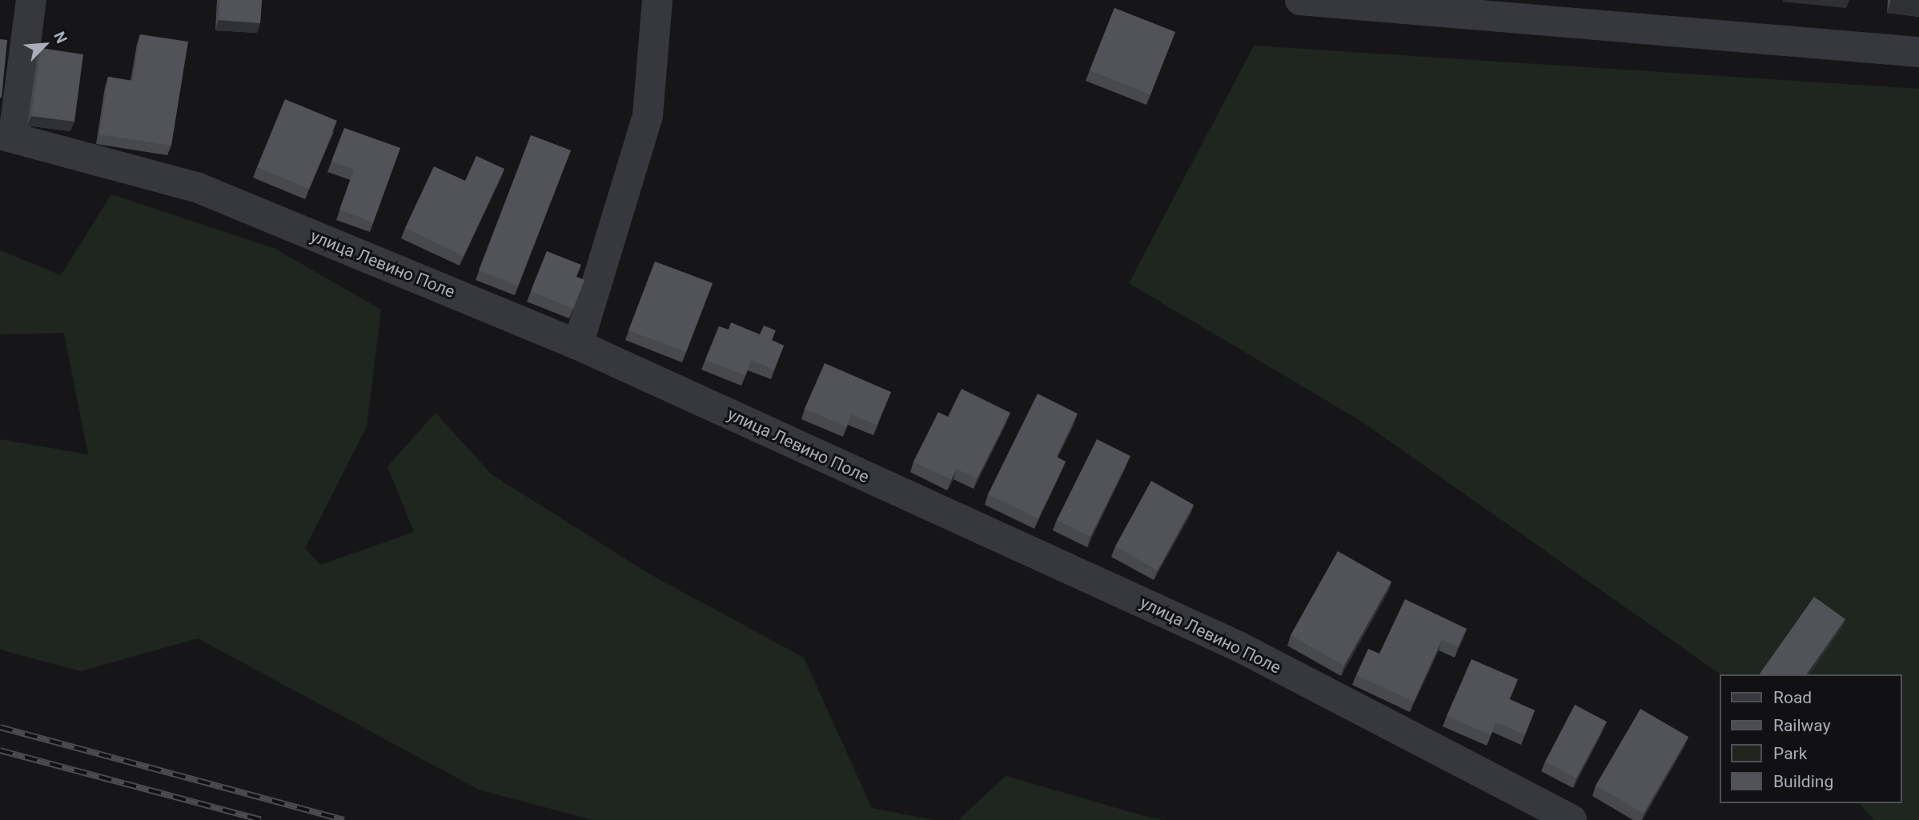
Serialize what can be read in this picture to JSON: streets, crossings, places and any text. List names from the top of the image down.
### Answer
{
  "streets": {
    "street": ["улица Левино Поле"]
  },
  "legend": [
    "Road",
    "Railway",
    "Park",
    "Building"
  ],
  "north": "top right"
}
